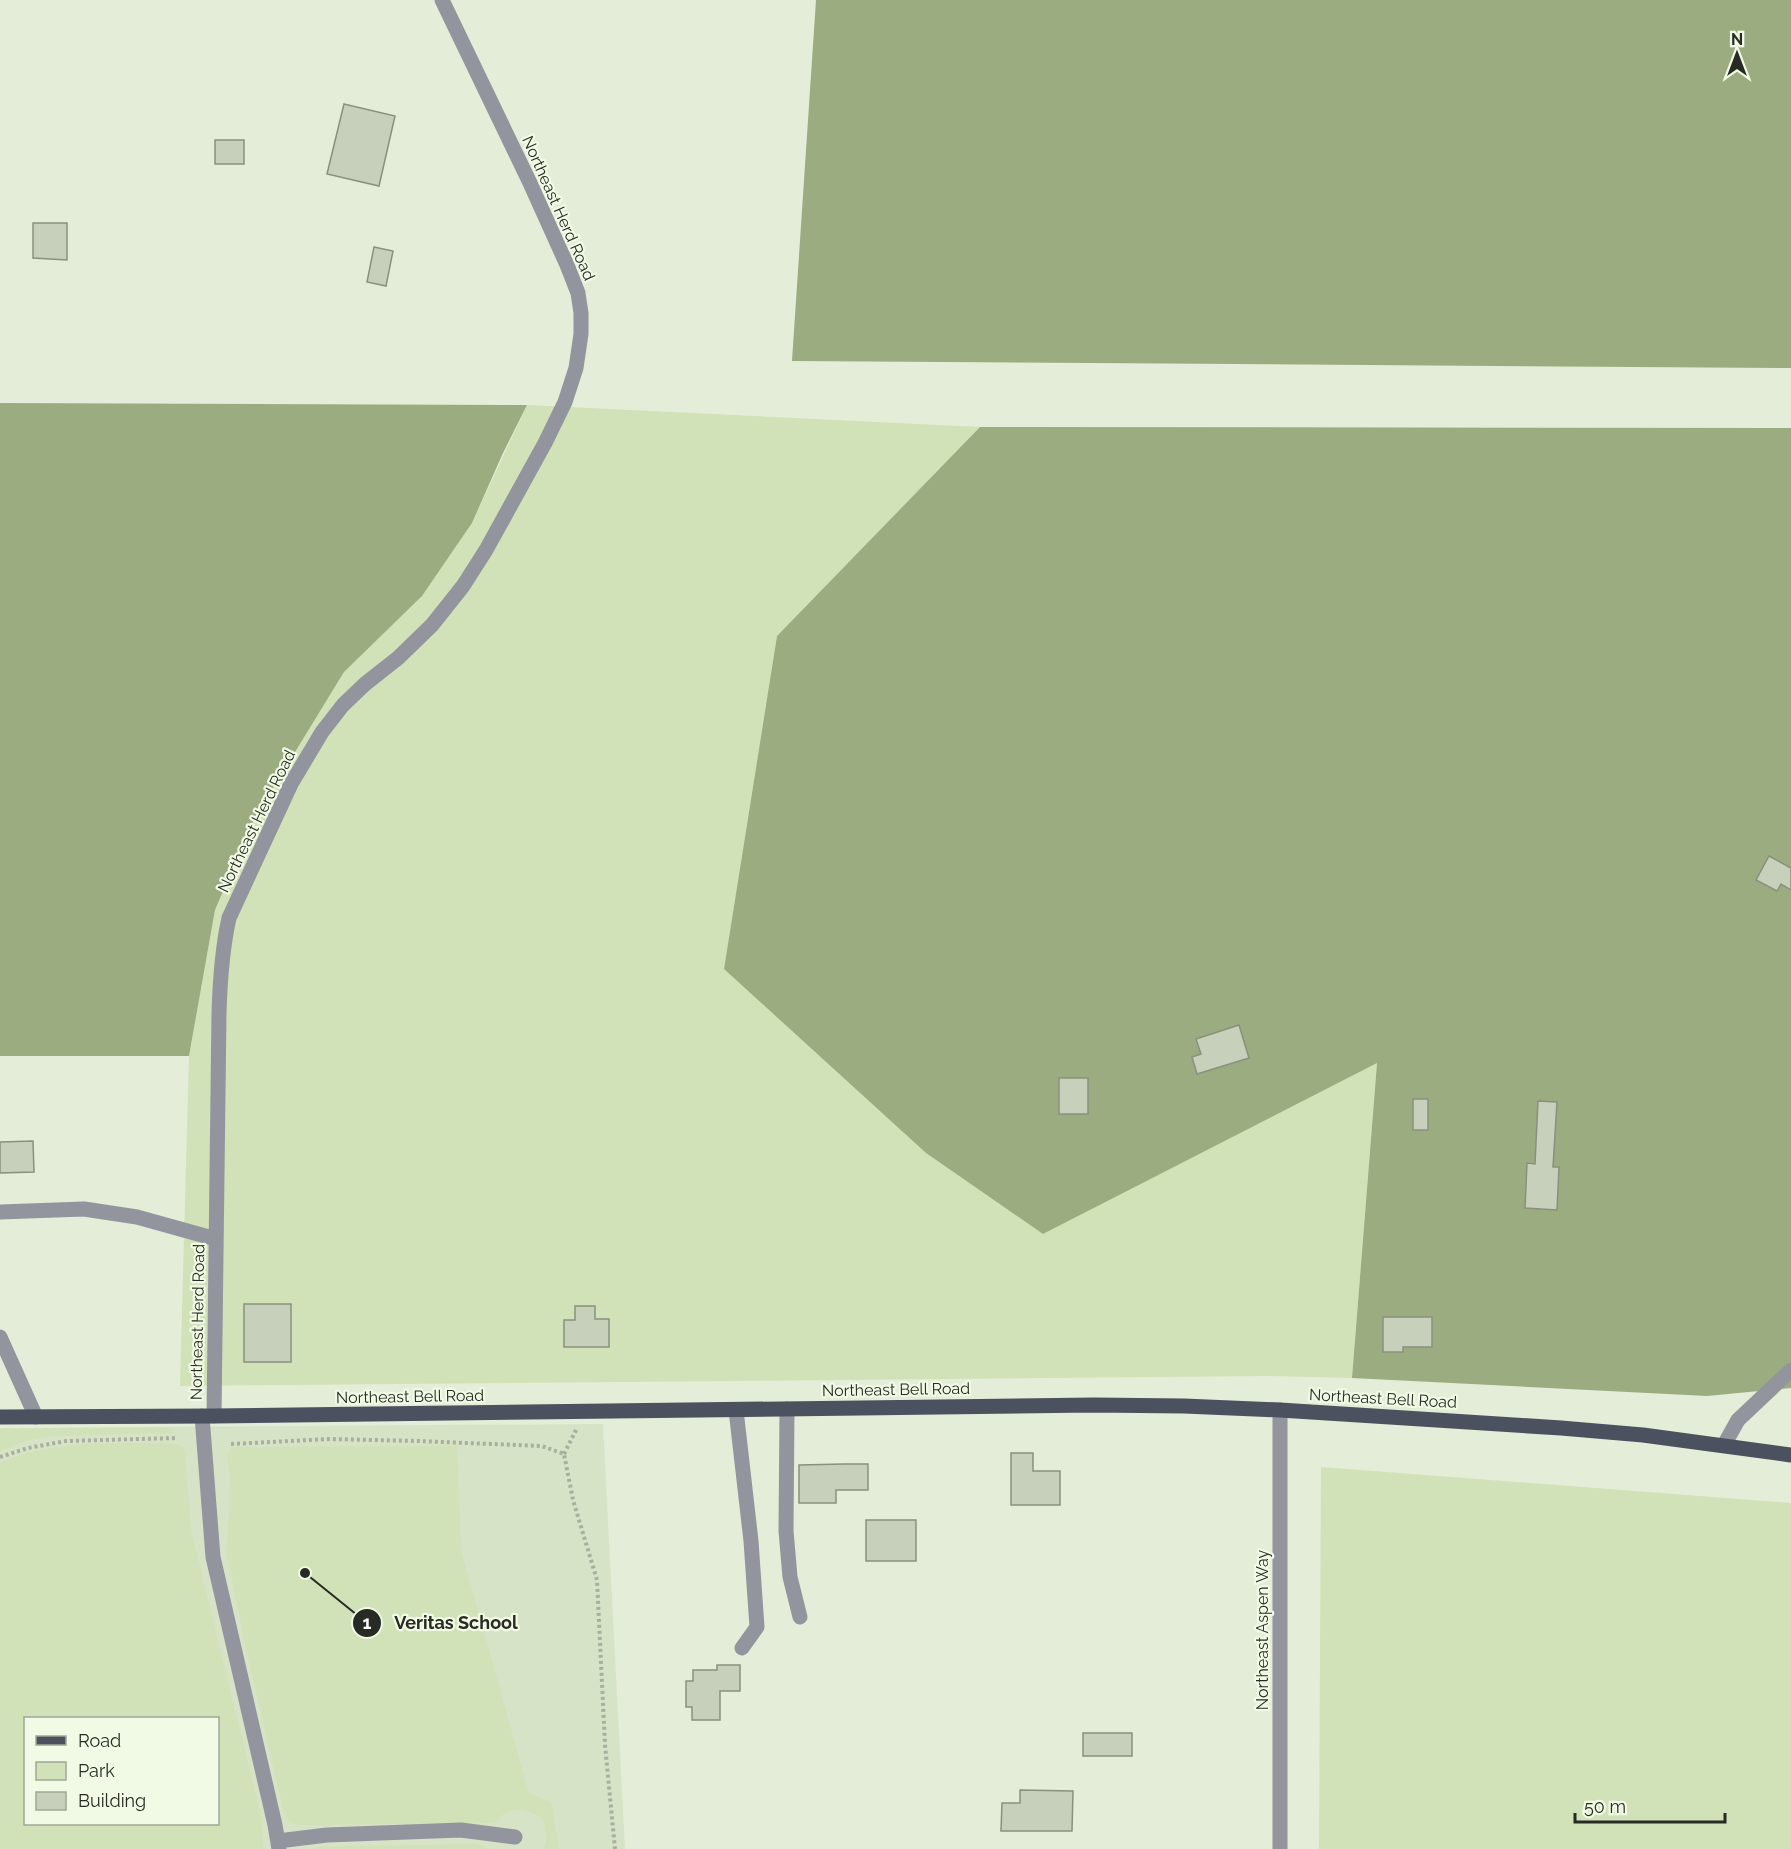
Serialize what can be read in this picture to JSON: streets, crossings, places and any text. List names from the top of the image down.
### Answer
{
  "streets": {
    "main road": ["Northeast Bell Road"],
    "street": ["Northeast Herd Road", "Northeast Aspen Way"]
  },
  "crossings": [
    ["Northeast Herd Road", "Northeast Bell Road"],
    ["Northeast Bell Road", "Northeast Aspen Way"]
  ],
  "places": ["Veritas School"],
  "legend": ["Road", "Park", "Building"],
  "scale_bar": "50 m",
  "north": "top"
}
